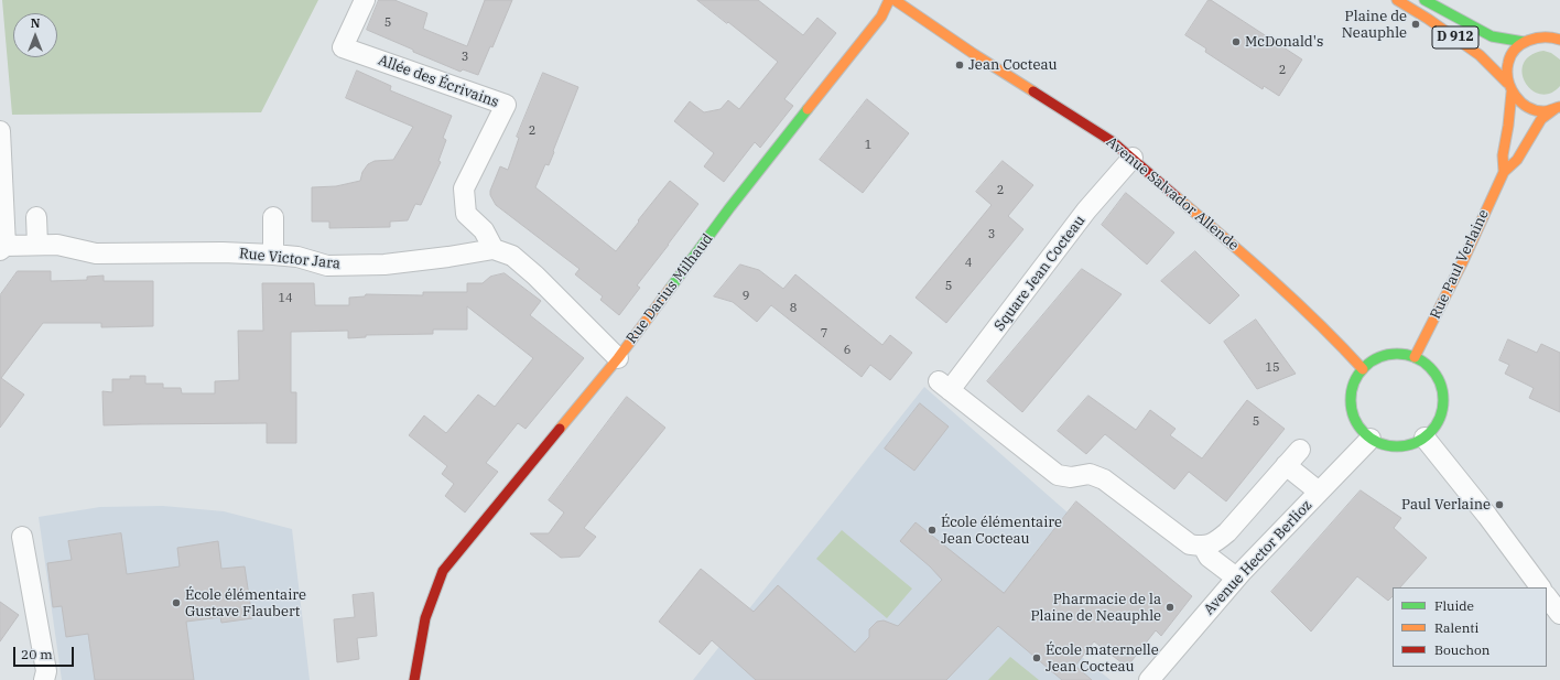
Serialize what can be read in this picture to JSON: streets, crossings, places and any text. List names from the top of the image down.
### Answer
{
  "streets": {
    "street": [
      "D 912",
      "Allée des Écrivains",
      "Avenue Salvador Allende",
      "Rue Victor Jara",
      "Rue Paul Verlaine",
      "Square Jean Cocteau",
      "Rue Darius Milhaud",
      "Avenue Hector Berlioz"
    ]
  },
  "crossings": [
    ["Allée des Écrivains", "Rue Victor Jara"],
    ["Avenue Salvador Allende", "Rue Paul Verlaine"],
    ["Avenue Salvador Allende", "Square Jean Cocteau"],
    ["Avenue Salvador Allende", "Avenue Hector Berlioz"],
    ["Rue Paul Verlaine", "Avenue Hector Berlioz"]
  ],
  "places": [
    "Plaine de Neauphle",
    "McDonald's",
    "Jean Cocteau",
    "Paul Verlaine",
    "École élémentaire Jean Cocteau",
    "École élémentaire Gustave Flaubert",
    "Pharmacie de la Plaine de Neauphle",
    "École maternelle Jean Cocteau"
  ],
  "house_numbers": [
    "5",
    "3",
    "2",
    "2",
    "1",
    "2",
    "3",
    "4",
    "5",
    "9",
    "14",
    "8",
    "7",
    "6",
    "15",
    "5"
  ],
  "legend": ["Fluide", "Ralenti", "Bouchon"],
  "scale_bar": "20 m",
  "north": "top"
}
